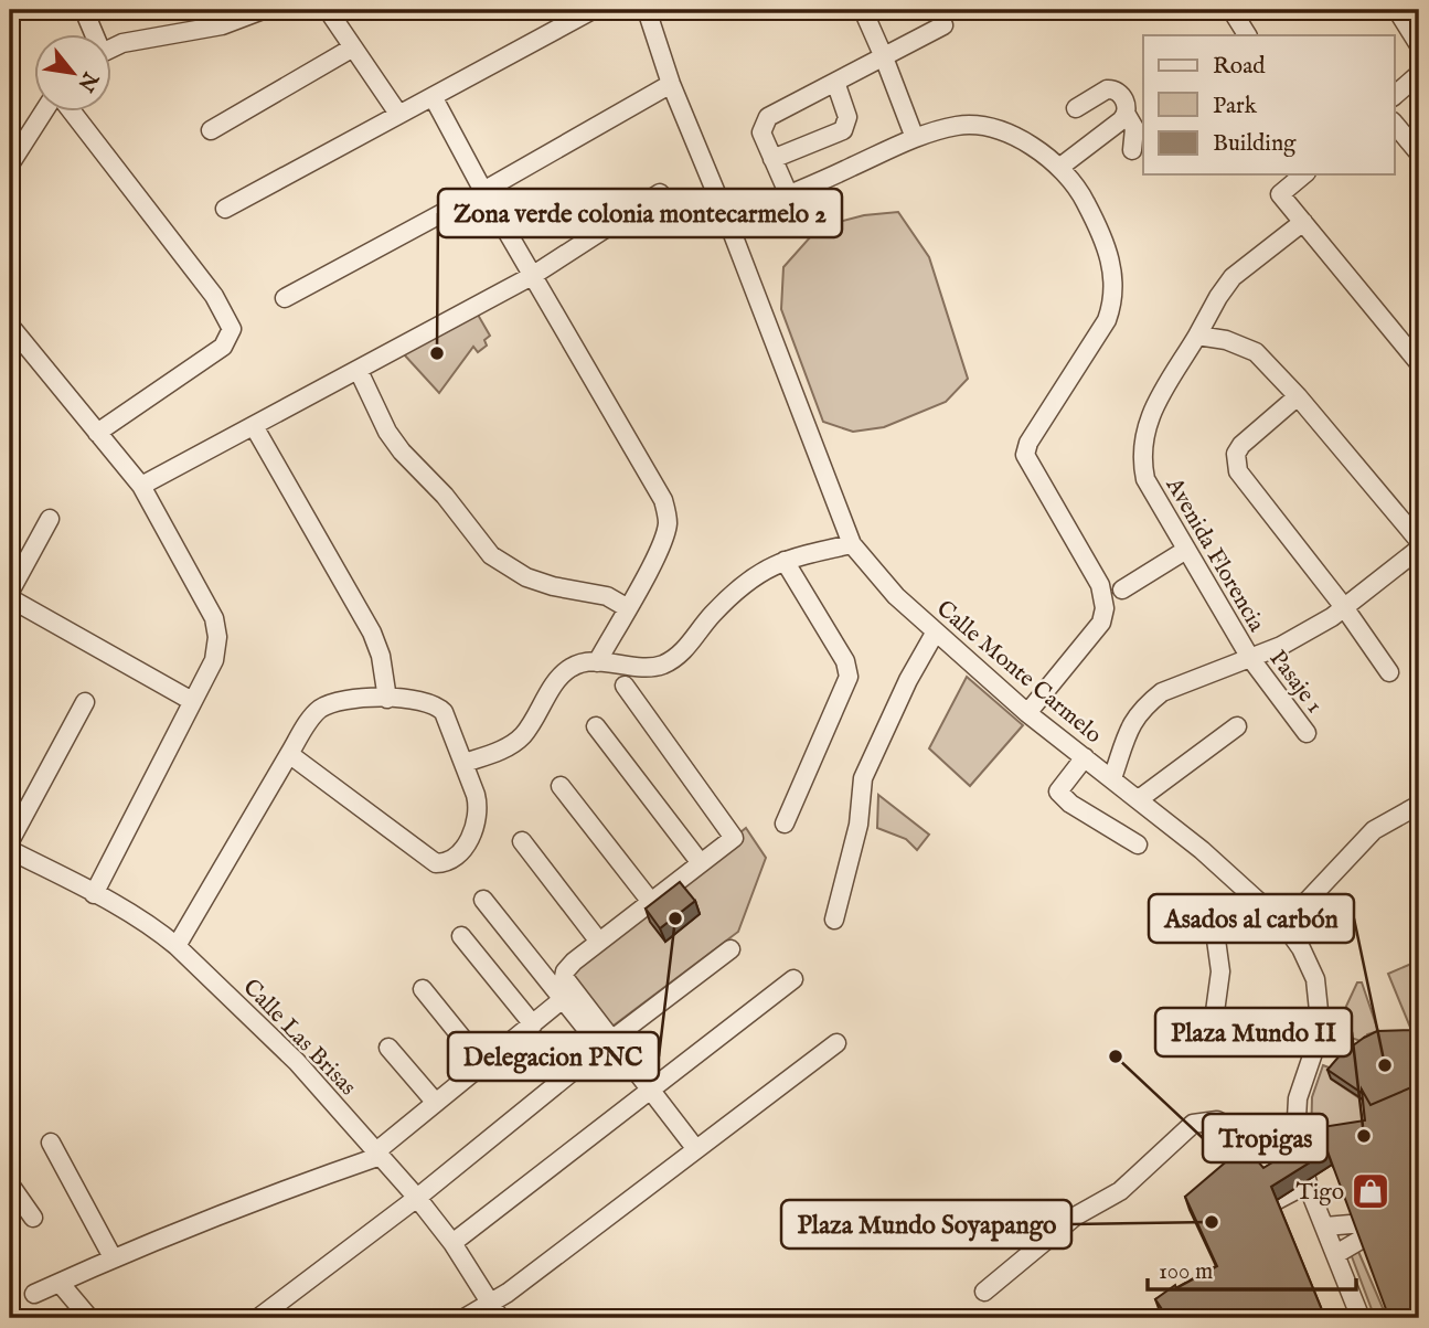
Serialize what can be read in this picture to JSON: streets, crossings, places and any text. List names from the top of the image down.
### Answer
{
  "streets": {
    "street": [
      "Avenida Florencia",
      "Calle Monte Carmelo",
      "Pasaje 1",
      "Calle Las Brisas"
    ]
  },
  "crossings": [
    ["Avenida Florencia", "Pasaje 1"]
  ],
  "places": {
    "other": [
      "Zona verde colonia montecarmelo 2",
      "Delegacion PNC",
      "Tropigas",
      "Asados al carbón",
      "Plaza Mundo II",
      "Plaza Mundo Soyapango"
    ],
    "shop": ["Tigo"]
  },
  "legend": ["Road", "Park", "Building"],
  "scale_bar": "100 m",
  "north": "bottom right"
}
